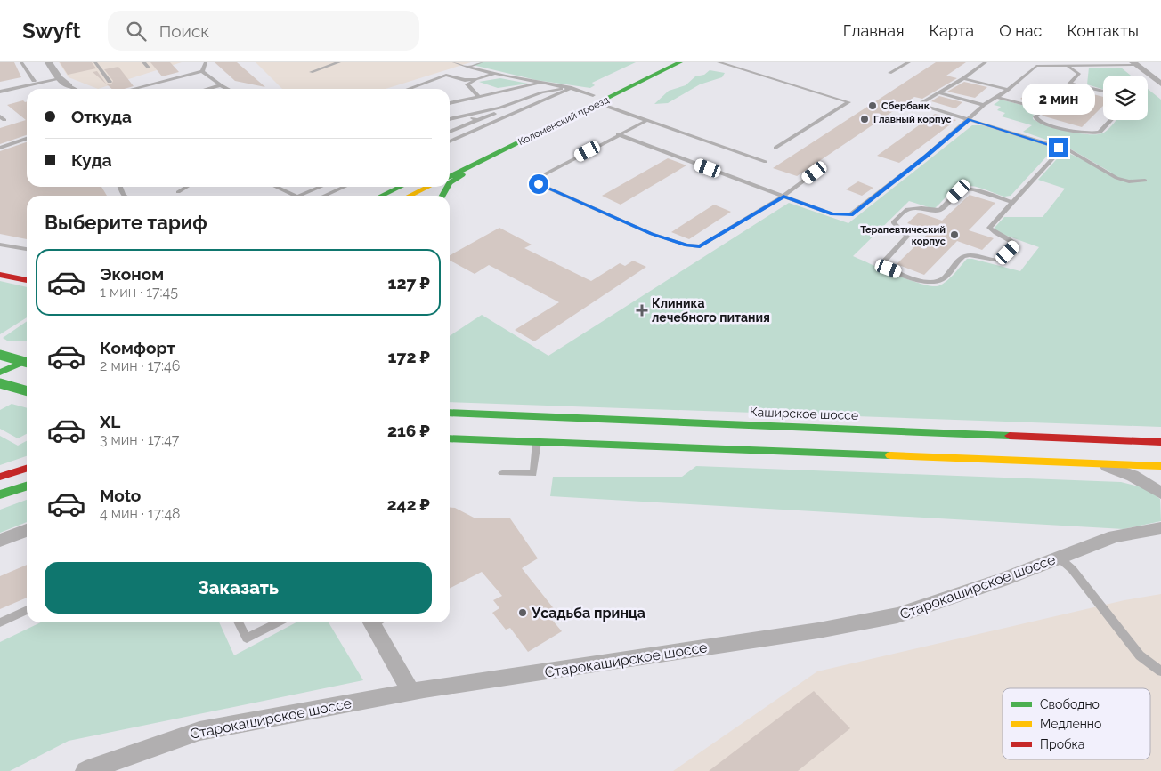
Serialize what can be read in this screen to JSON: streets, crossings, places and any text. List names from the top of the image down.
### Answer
{
  "streets": {
    "main road": ["Коломенский проезд", "Каширское шоссе"],
    "street": ["Старокаширское шоссе"]
  },
  "places": {
    "other": [
      "Сбербанк",
      "Главный корпус",
      "Терапевтический корпус",
      "Усадьба принца"
    ],
    "health": ["Клиника лечебного питания"]
  },
  "legend": ["Свободно", "Медленно", "Пробка"],
  "page": {
    "header": "Swyft",
    "search": "Поиск",
    "nav": [
      "Главная",
      "Карта",
      "О нас",
      "Контакты"
    ],
    "bubble": "2 мин",
    "banner": ["Откуда", "Куда"],
    "heading": "Выберите тариф",
    "list": [
      {
        "name": "Эконом",
        "note": "1 мин · 17:45",
        "value": "127 ₽"
      },
      {
        "name": "Комфорт",
        "note": "2 мин · 17:46",
        "value": "172 ₽"
      },
      {
        "name": "XL",
        "note": "3 мин · 17:47",
        "value": "216 ₽"
      },
      {
        "name": "Moto",
        "note": "4 мин · 17:48",
        "value": "242 ₽"
      }
    ],
    "buttons": "Заказать"
  }
}
